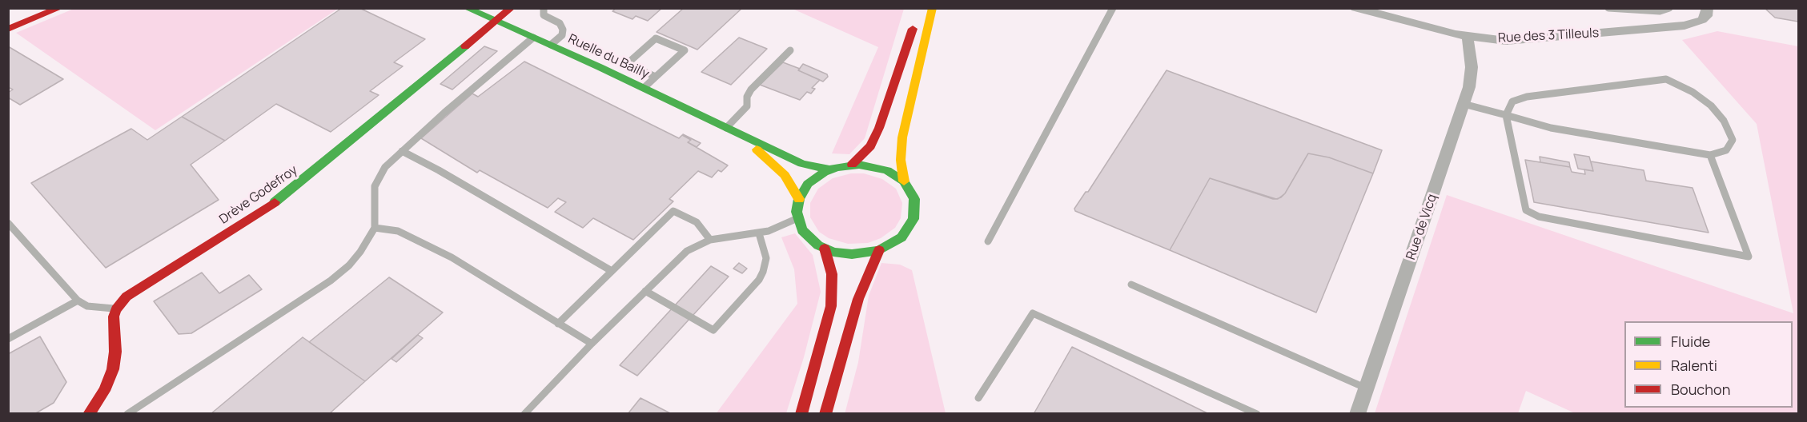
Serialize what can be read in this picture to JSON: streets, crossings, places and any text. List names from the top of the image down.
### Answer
{
  "streets": {
    "street": [
      "Rue des 3 Tilleuls",
      "Ruelle du Bailly",
      "Drève Godefroy",
      "Rue de Vicq"
    ]
  },
  "crossings": [
    ["Rue des 3 Tilleuls", "Rue de Vicq"],
    ["Ruelle du Bailly", "Drève Godefroy"]
  ],
  "legend": ["Fluide", "Ralenti", "Bouchon"]
}
